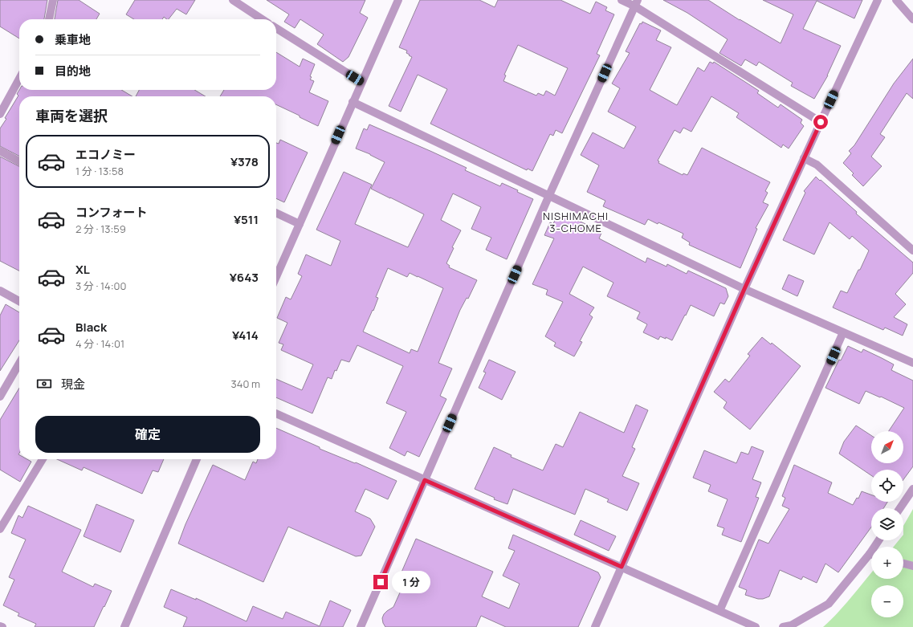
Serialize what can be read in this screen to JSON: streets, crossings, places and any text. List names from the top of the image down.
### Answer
{
  "districts": ["NISHIMACHI 3-CHOME"],
  "north": "top right",
  "page": {
    "banner": ["乗車地", "目的地"],
    "heading": "車両を選択",
    "list": [
      {
        "name": "エコノミー",
        "note": "1 分 · 13:58",
        "value": "¥378"
      },
      {
        "name": "コンフォート",
        "note": "2 分 · 13:59",
        "value": "¥511"
      },
      {
        "name": "XL",
        "note": "3 分 · 14:00",
        "value": "¥643"
      },
      {
        "name": "Black",
        "note": "4 分 · 14:01",
        "value": "¥414"
      }
    ],
    "pay": ["現金", "340 m"],
    "buttons": "確定",
    "map_buttons": ["+", "−"],
    "bubble": "1 分"
  }
}
